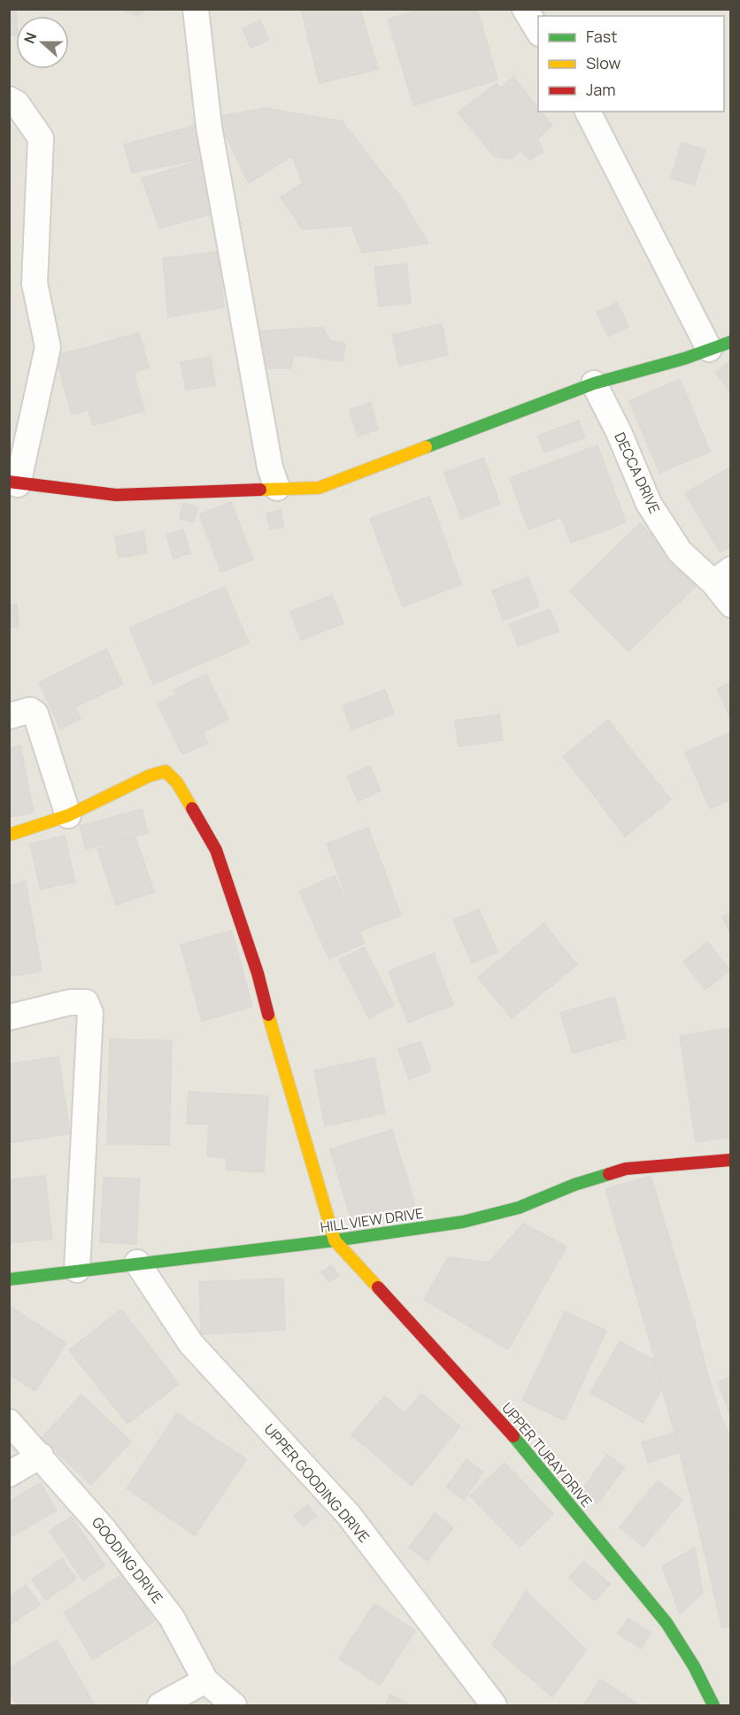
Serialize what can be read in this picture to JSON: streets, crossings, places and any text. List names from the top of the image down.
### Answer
{
  "streets": {
    "street": [
      "DECCA DRIVE",
      "HILL VIEW DRIVE",
      "UPPER TURAY DRIVE",
      "UPPER GOODING DRIVE",
      "GOODING DRIVE"
    ]
  },
  "crossings": [
    ["HILL VIEW DRIVE", "UPPER TURAY DRIVE"],
    ["HILL VIEW DRIVE", "UPPER GOODING DRIVE"]
  ],
  "legend": ["Fast", "Slow", "Jam"],
  "north": "left"
}
